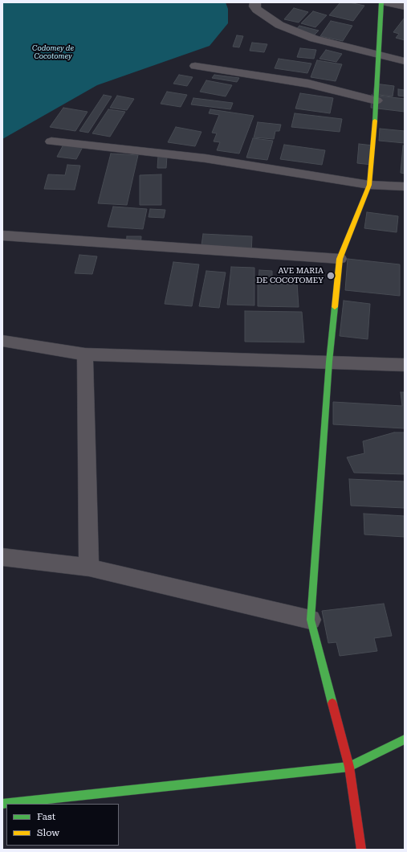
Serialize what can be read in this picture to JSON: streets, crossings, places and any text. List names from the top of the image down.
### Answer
{
  "water": ["Codomey de Cocotomey"],
  "places": ["AVE MARIA DE COCOTOMEY"],
  "legend": ["Fast", "Slow"]
}
